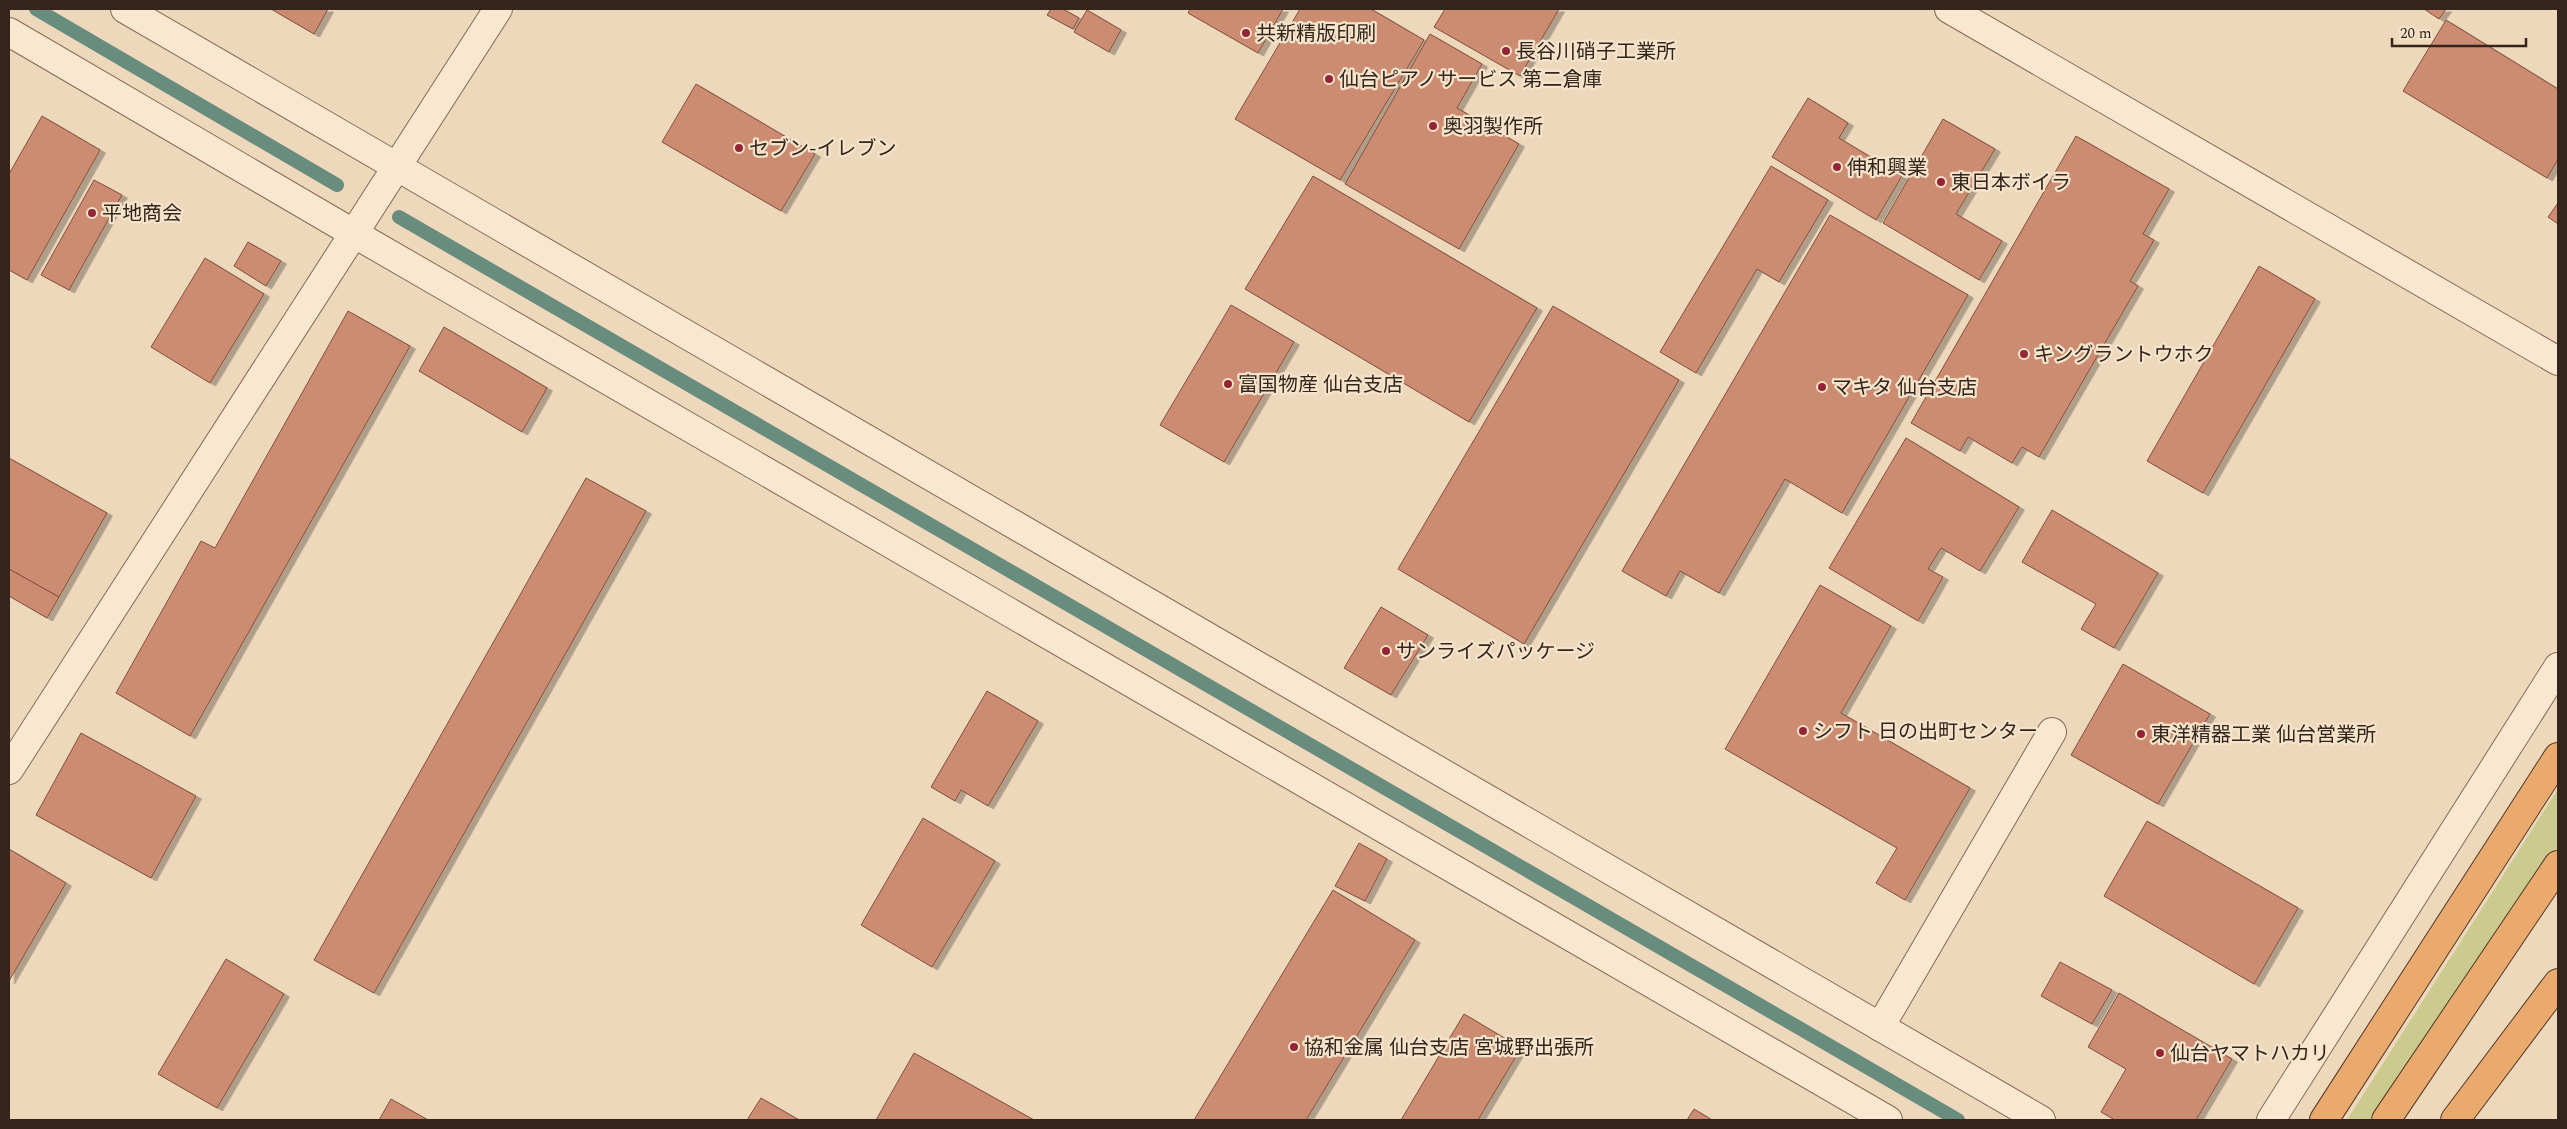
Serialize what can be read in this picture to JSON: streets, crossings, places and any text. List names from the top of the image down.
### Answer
{
  "places": [
    "共新精版印刷",
    "長谷川硝子工業所",
    "仙台ピアノサービス 第二倉庫",
    "奥羽製作所",
    "セブン-イレブン",
    "伸和興業",
    "東日本ボイラ",
    "平地商会",
    "キングラントウホク",
    "富国物産 仙台支店",
    "マキタ 仙台支店",
    "サンライズパッケージ",
    "シフト 日の出町センター",
    "東洋精器工業 仙台営業所",
    "協和金属 仙台支店 宮城野出張所",
    "仙台ヤマトハカリ"
  ],
  "scale_bar": "20 m"
}
